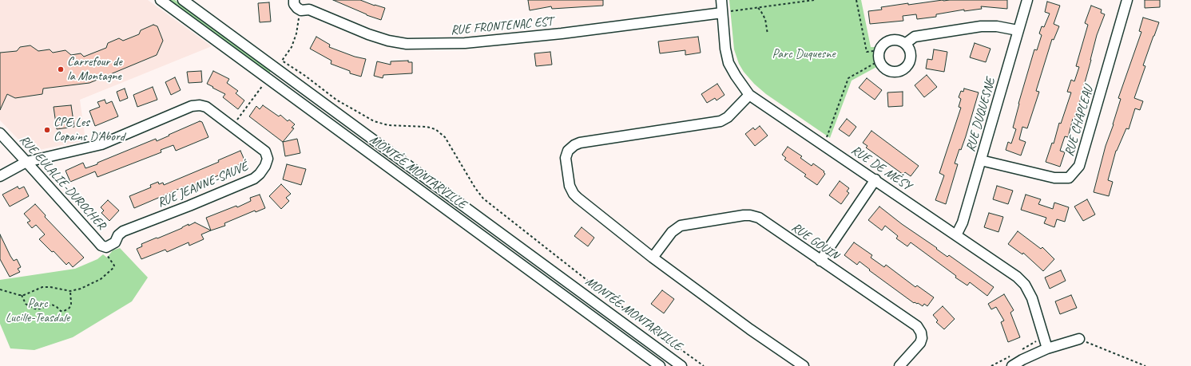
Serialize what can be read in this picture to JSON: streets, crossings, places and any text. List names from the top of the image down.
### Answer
{
  "streets": {
    "street": [
      "RUE FRONTENAC EST",
      "RUE DUQUESNE",
      "RUE CHAPLEAU",
      "RUE DE MÉSY",
      "MONTÉE MONTARVILLE",
      "RUE EULALIE-DUROCHER",
      "RUE JEANNE-SAUVÉ",
      "RUE GOUIN"
    ]
  },
  "crossings": [
    ["RUE FRONTENAC EST", "RUE DE MÉSY"],
    ["RUE DUQUESNE", "RUE CHAPLEAU"],
    ["RUE DUQUESNE", "RUE DE MÉSY"],
    ["RUE EULALIE-DUROCHER", "RUE JEANNE-SAUVÉ"]
  ],
  "parks": ["Parc Duquesne", "Parc Lucille-Teasdale"],
  "places": ["Carrefour de la Montagne", "CPE Les Copains D'Abord"]
}
